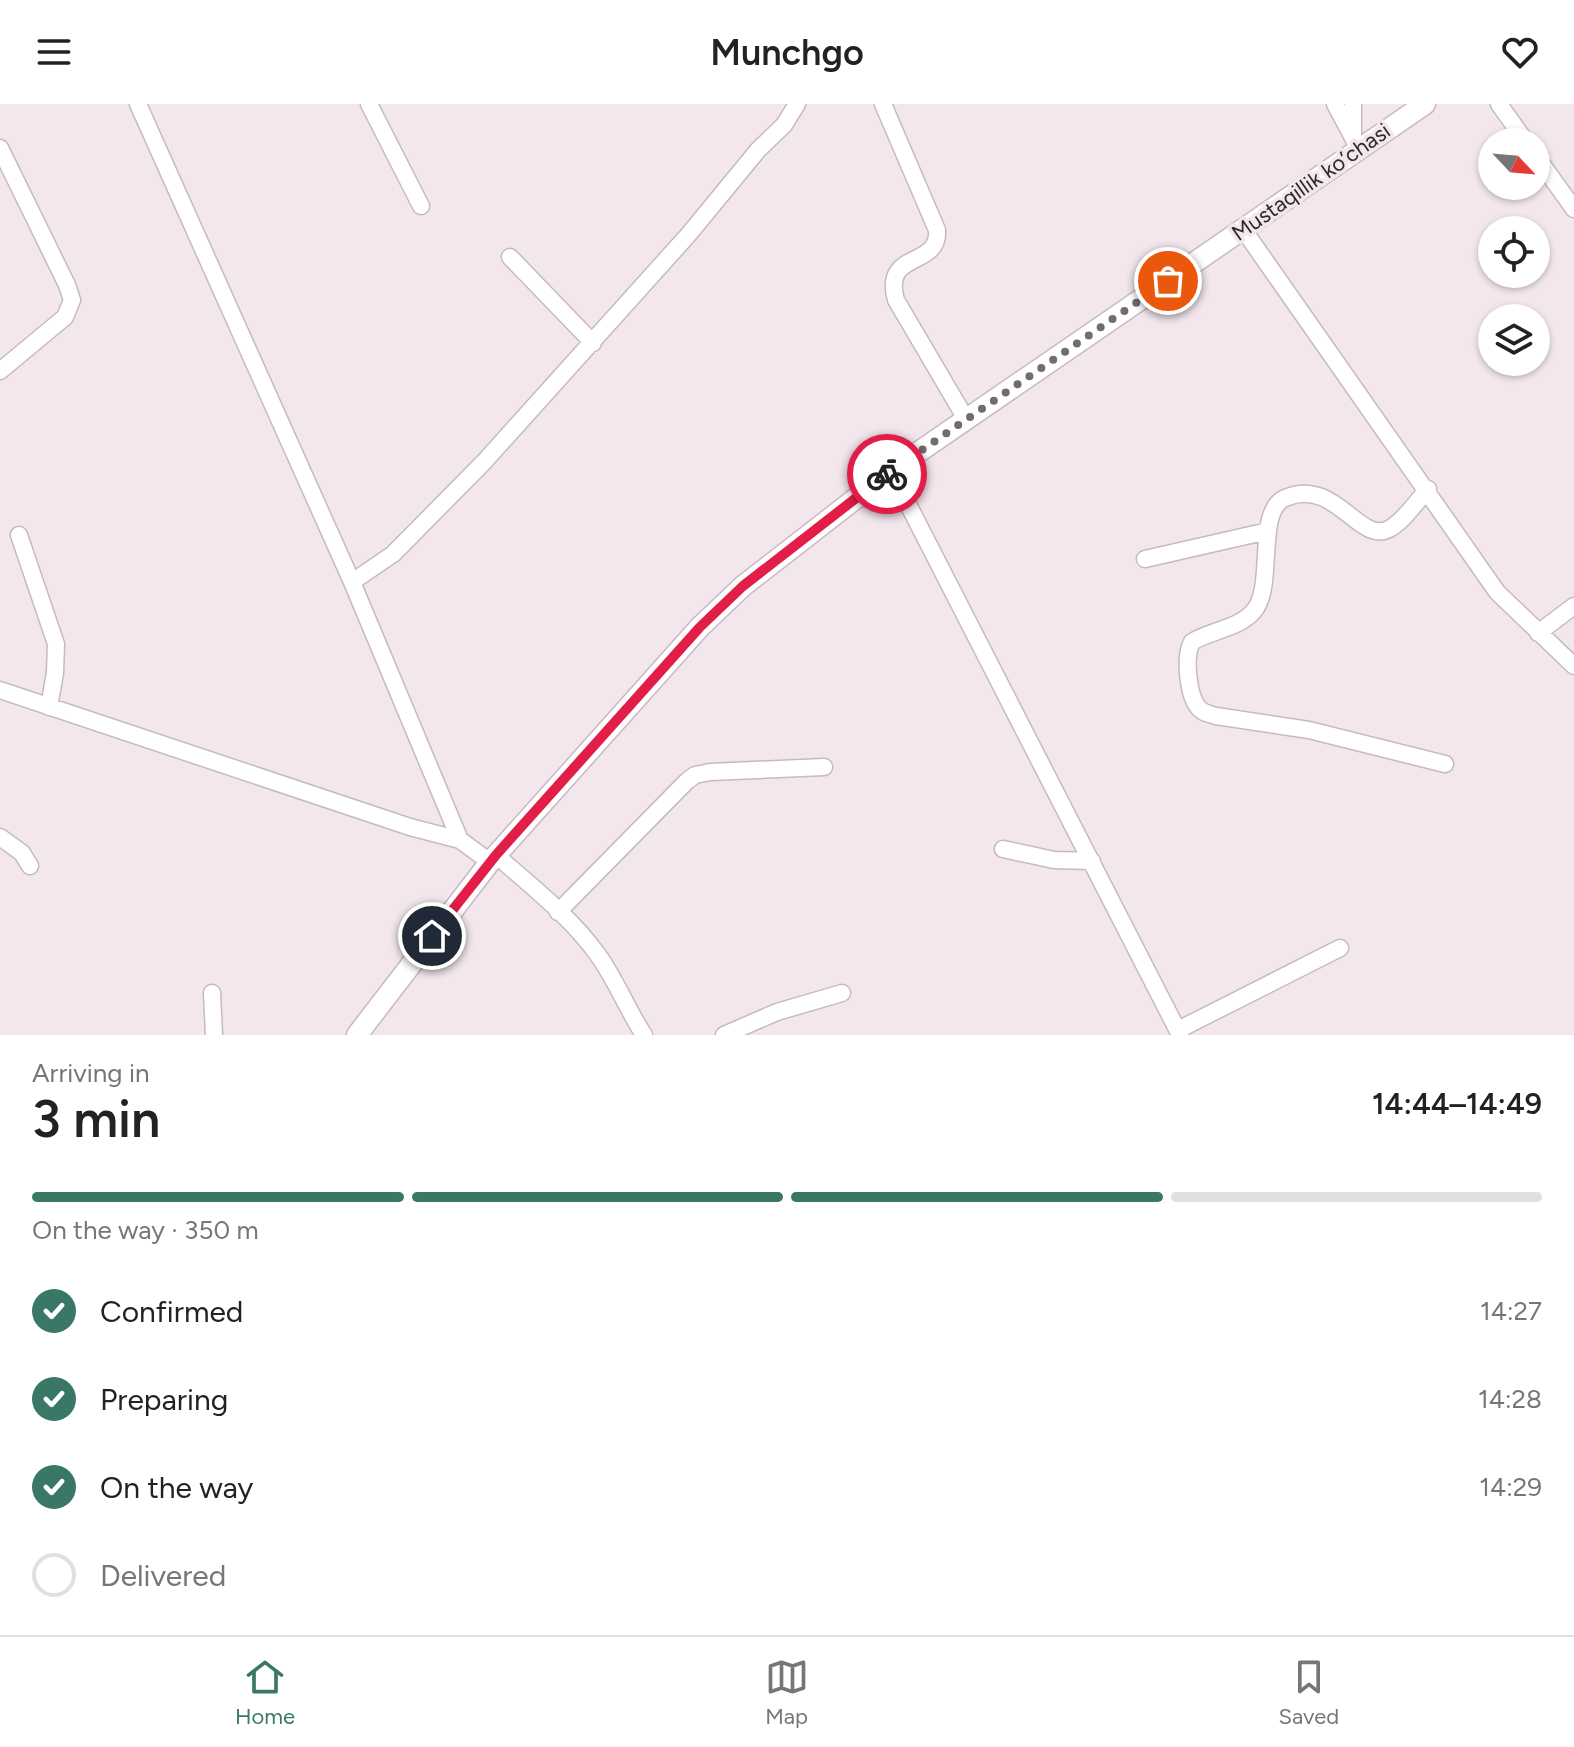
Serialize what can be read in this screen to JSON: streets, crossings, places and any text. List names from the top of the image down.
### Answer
{
  "streets": {
    "main road": ["Mustaqillik ko’chasi"]
  },
  "north": "bottom right",
  "page": {
    "header": "Munchgo",
    "heading": ["3 min", "Arriving in", "14:44–14:49"],
    "bar": "On the way · 350 m",
    "list": [
      ["Confirmed", "14:27"],
      ["Preparing", "14:28"],
      ["On the way", "14:29"],
      "Delivered"
    ],
    "tabs": ["Home", "Map", "Saved"]
  }
}
